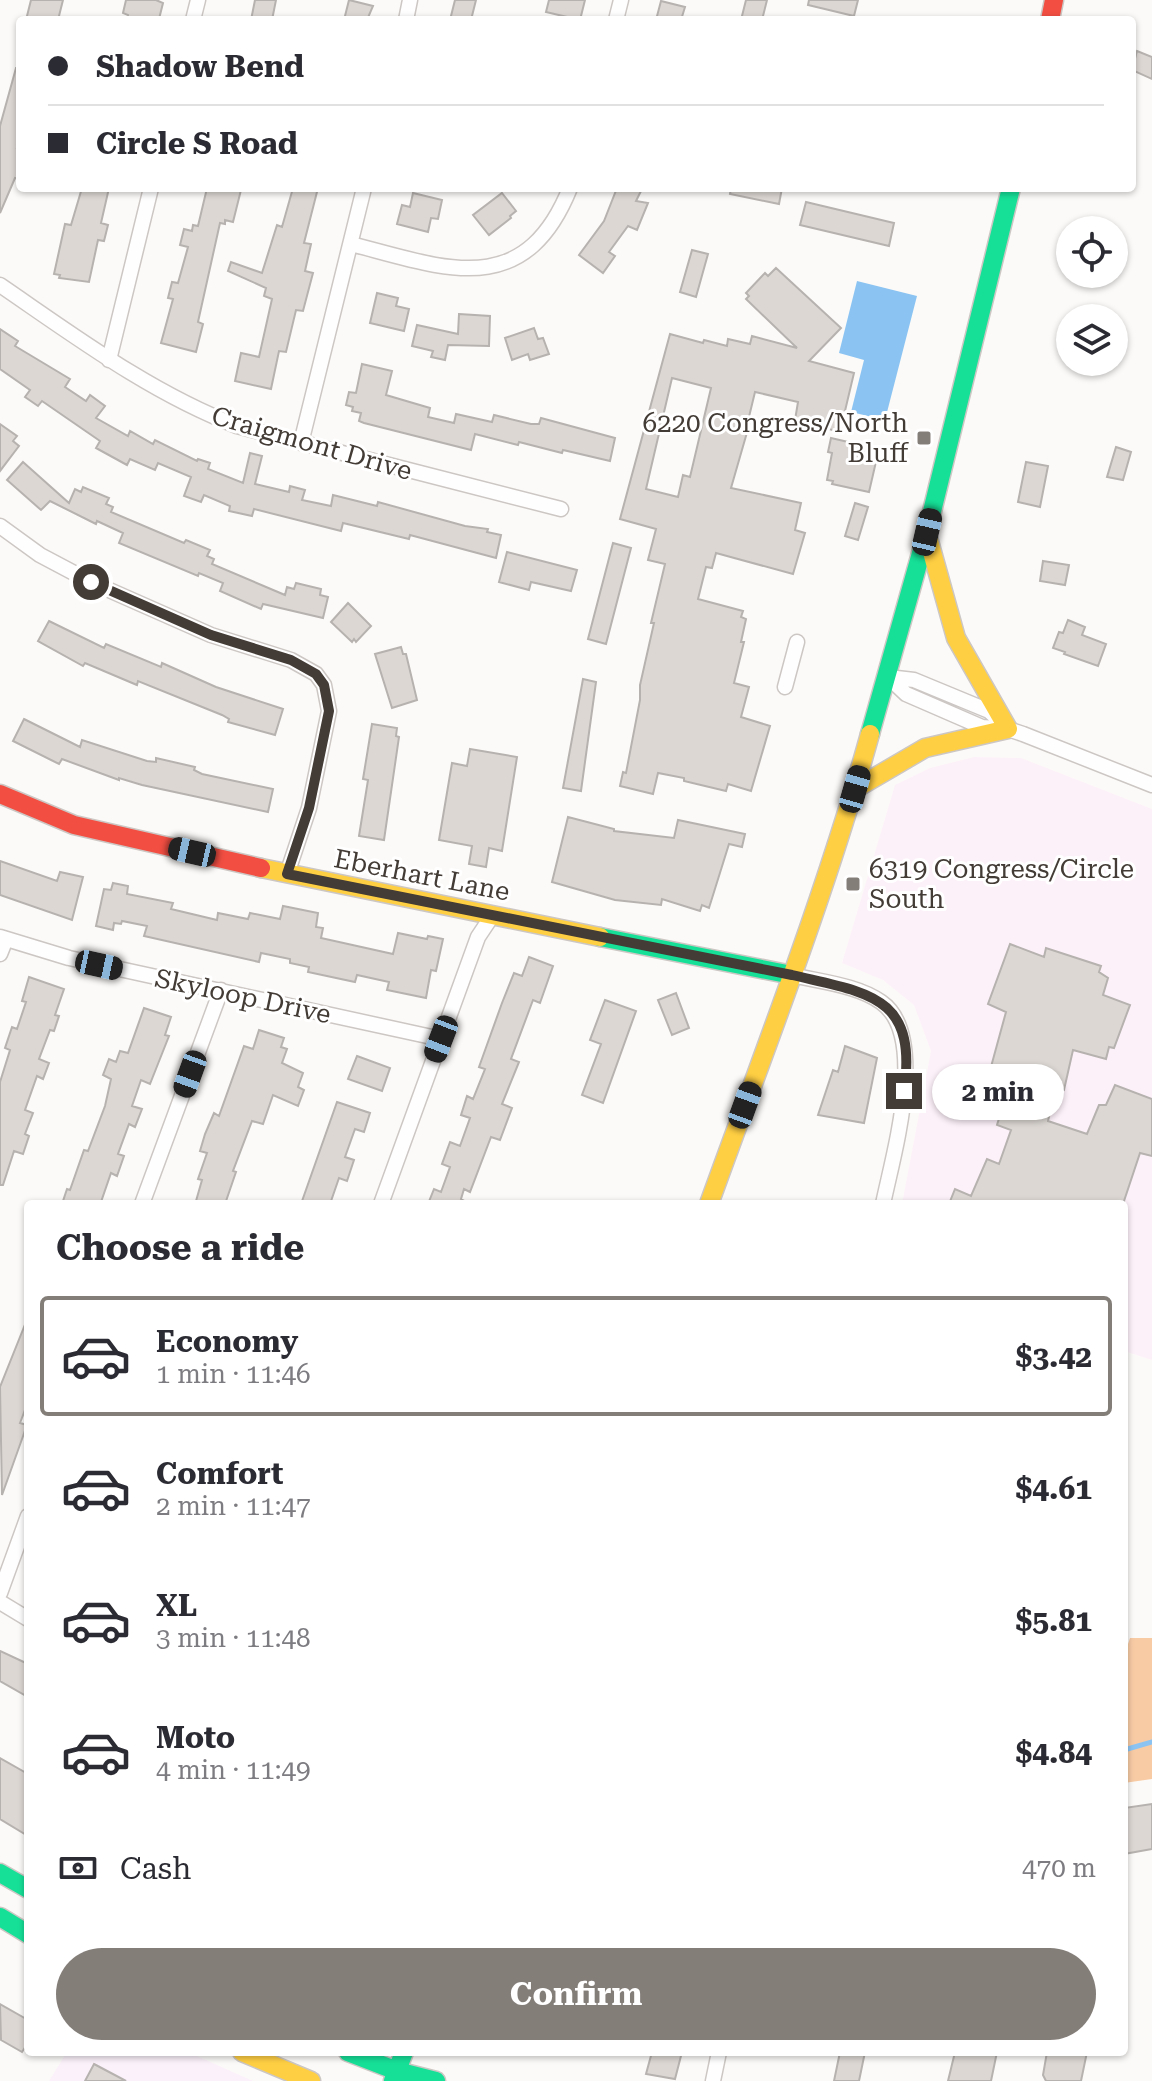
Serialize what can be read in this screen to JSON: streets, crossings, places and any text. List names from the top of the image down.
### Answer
{
  "streets": {
    "main road": ["Eberhart Lane"],
    "street": ["Craigmont Drive", "Skyloop Drive"]
  },
  "places": {
    "transit": ["6220 Congress/North Bluff", "6319 Congress/Circle South"]
  },
  "page": {
    "banner": ["Shadow Bend", "Circle S Road"],
    "bubble": "2 min",
    "heading": "Choose a ride",
    "list": [
      {
        "name": "Economy",
        "note": "1 min · 11:46",
        "value": "$3.42"
      },
      {
        "name": "Comfort",
        "note": "2 min · 11:47",
        "value": "$4.61"
      },
      {
        "name": "XL",
        "note": "3 min · 11:48",
        "value": "$5.81"
      },
      {
        "name": "Moto",
        "note": "4 min · 11:49",
        "value": "$4.84"
      }
    ],
    "pay": ["Cash", "470 m"],
    "buttons": "Confirm"
  }
}
